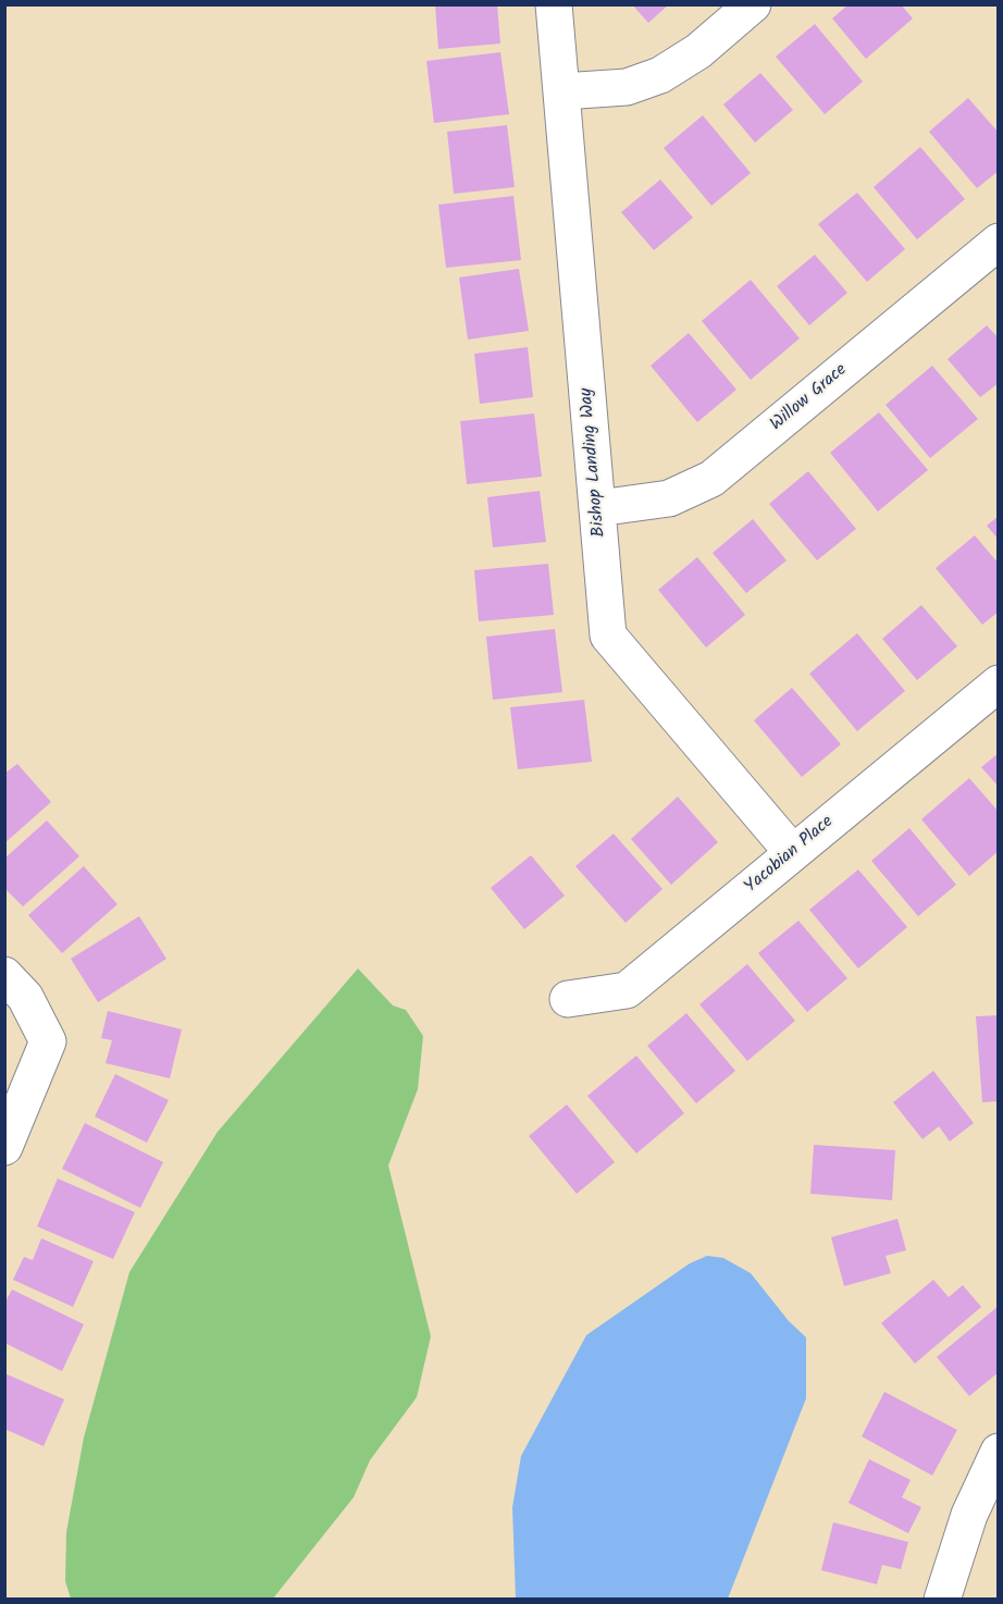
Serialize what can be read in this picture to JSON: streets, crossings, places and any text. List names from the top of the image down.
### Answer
{
  "streets": {
    "street": ["Willow Grace", "Bishop Landing Way", "Yacobian Place"]
  },
  "crossings": [
    ["Willow Grace", "Bishop Landing Way"],
    ["Bishop Landing Way", "Yacobian Place"]
  ]
}
